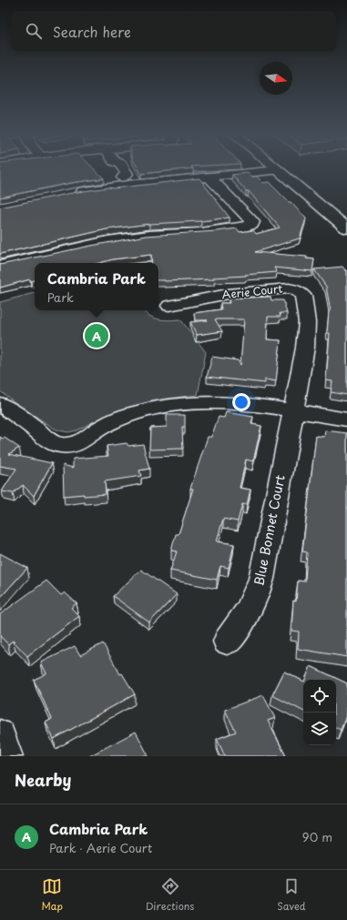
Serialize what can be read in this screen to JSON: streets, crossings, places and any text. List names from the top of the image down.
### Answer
{
  "streets": {
    "street": ["Aerie Court", "Blue Bonnet Court"]
  },
  "crossings": [
    ["Aerie Court", "Blue Bonnet Court"]
  ],
  "north": "right",
  "page": {
    "search": "Search here",
    "popup": ["Cambria Park", "Park"],
    "pins": "A",
    "heading": "Nearby",
    "list": [
      {
        "mark": "A",
        "name": "Cambria Park",
        "note": "Park · Aerie Court",
        "value": "90 m"
      }
    ],
    "nav": ["Map", "Directions", "Saved"]
  }
}
